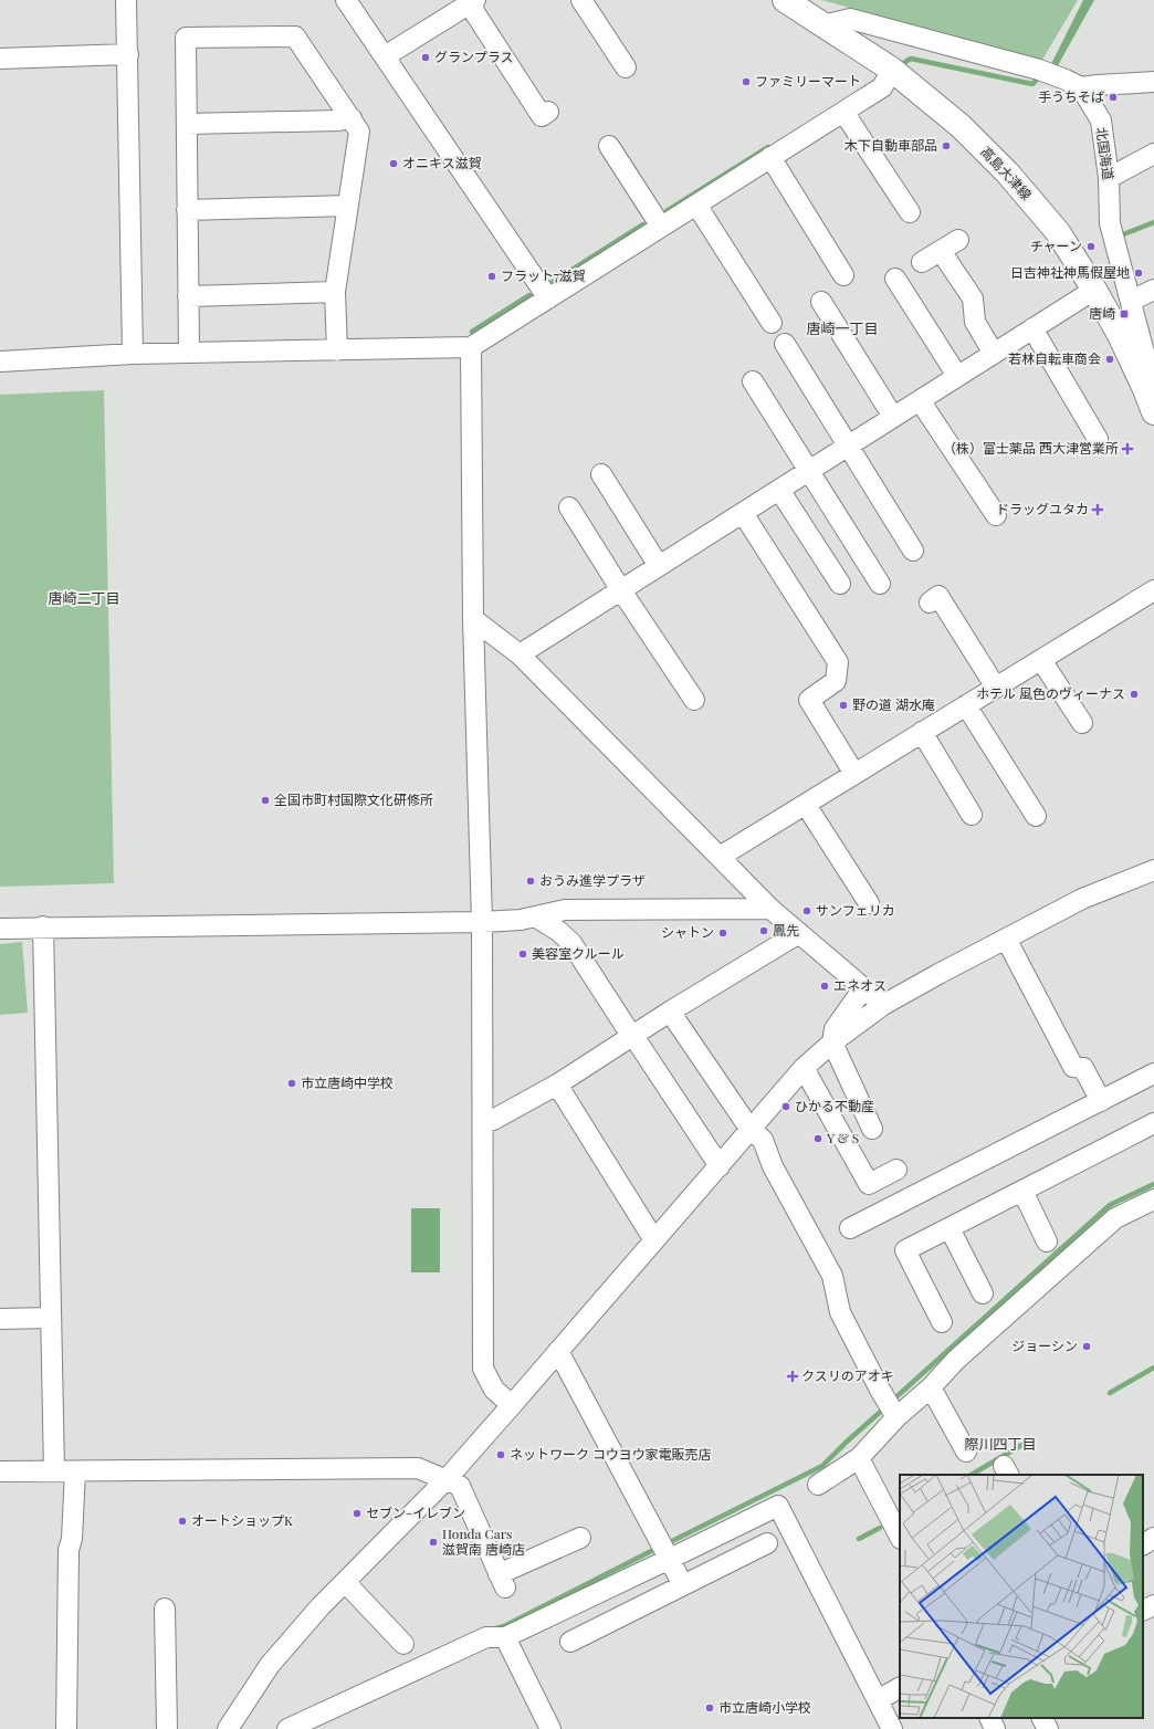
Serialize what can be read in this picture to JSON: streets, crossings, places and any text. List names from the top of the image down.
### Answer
{
  "streets": {
    "main road": ["高島大津線"],
    "street": ["北国海道"]
  },
  "crossings": [
    ["北国海道", "高島大津線"]
  ],
  "districts": ["唐崎一丁目", "唐崎二丁目", "際川四丁目"],
  "places": {
    "other": [
      "グランプラス",
      "ファミリーマート",
      "手うちそば",
      "木下自動車部品",
      "オニキス滋賀",
      "チャーン",
      "日吉神社神馬假屋地",
      "フラット7滋賀",
      "若林自転車商会",
      "ホテル 風色のヴィーナス",
      "野の道 湖水庵",
      "全国市町村国際文化研修所",
      "おうみ進学プラザ",
      "サンフェリカ",
      "鳳先",
      "シャトン",
      "美容室クルール",
      "エネオス",
      "市立唐崎中学校",
      "ひかる不動産",
      "Y & S",
      "ジョーシン",
      "ネットワーク コウヨウ家電販売店",
      "セブン-イレブン",
      "オートショップK",
      "Honda Cars 滋賀南 唐崎店",
      "市立唐崎小学校"
    ],
    "transit": ["唐崎"],
    "health": ["（株）富士薬品 西大津営業所", "ドラッグユタカ", "クスリのアオキ"]
  }
}
